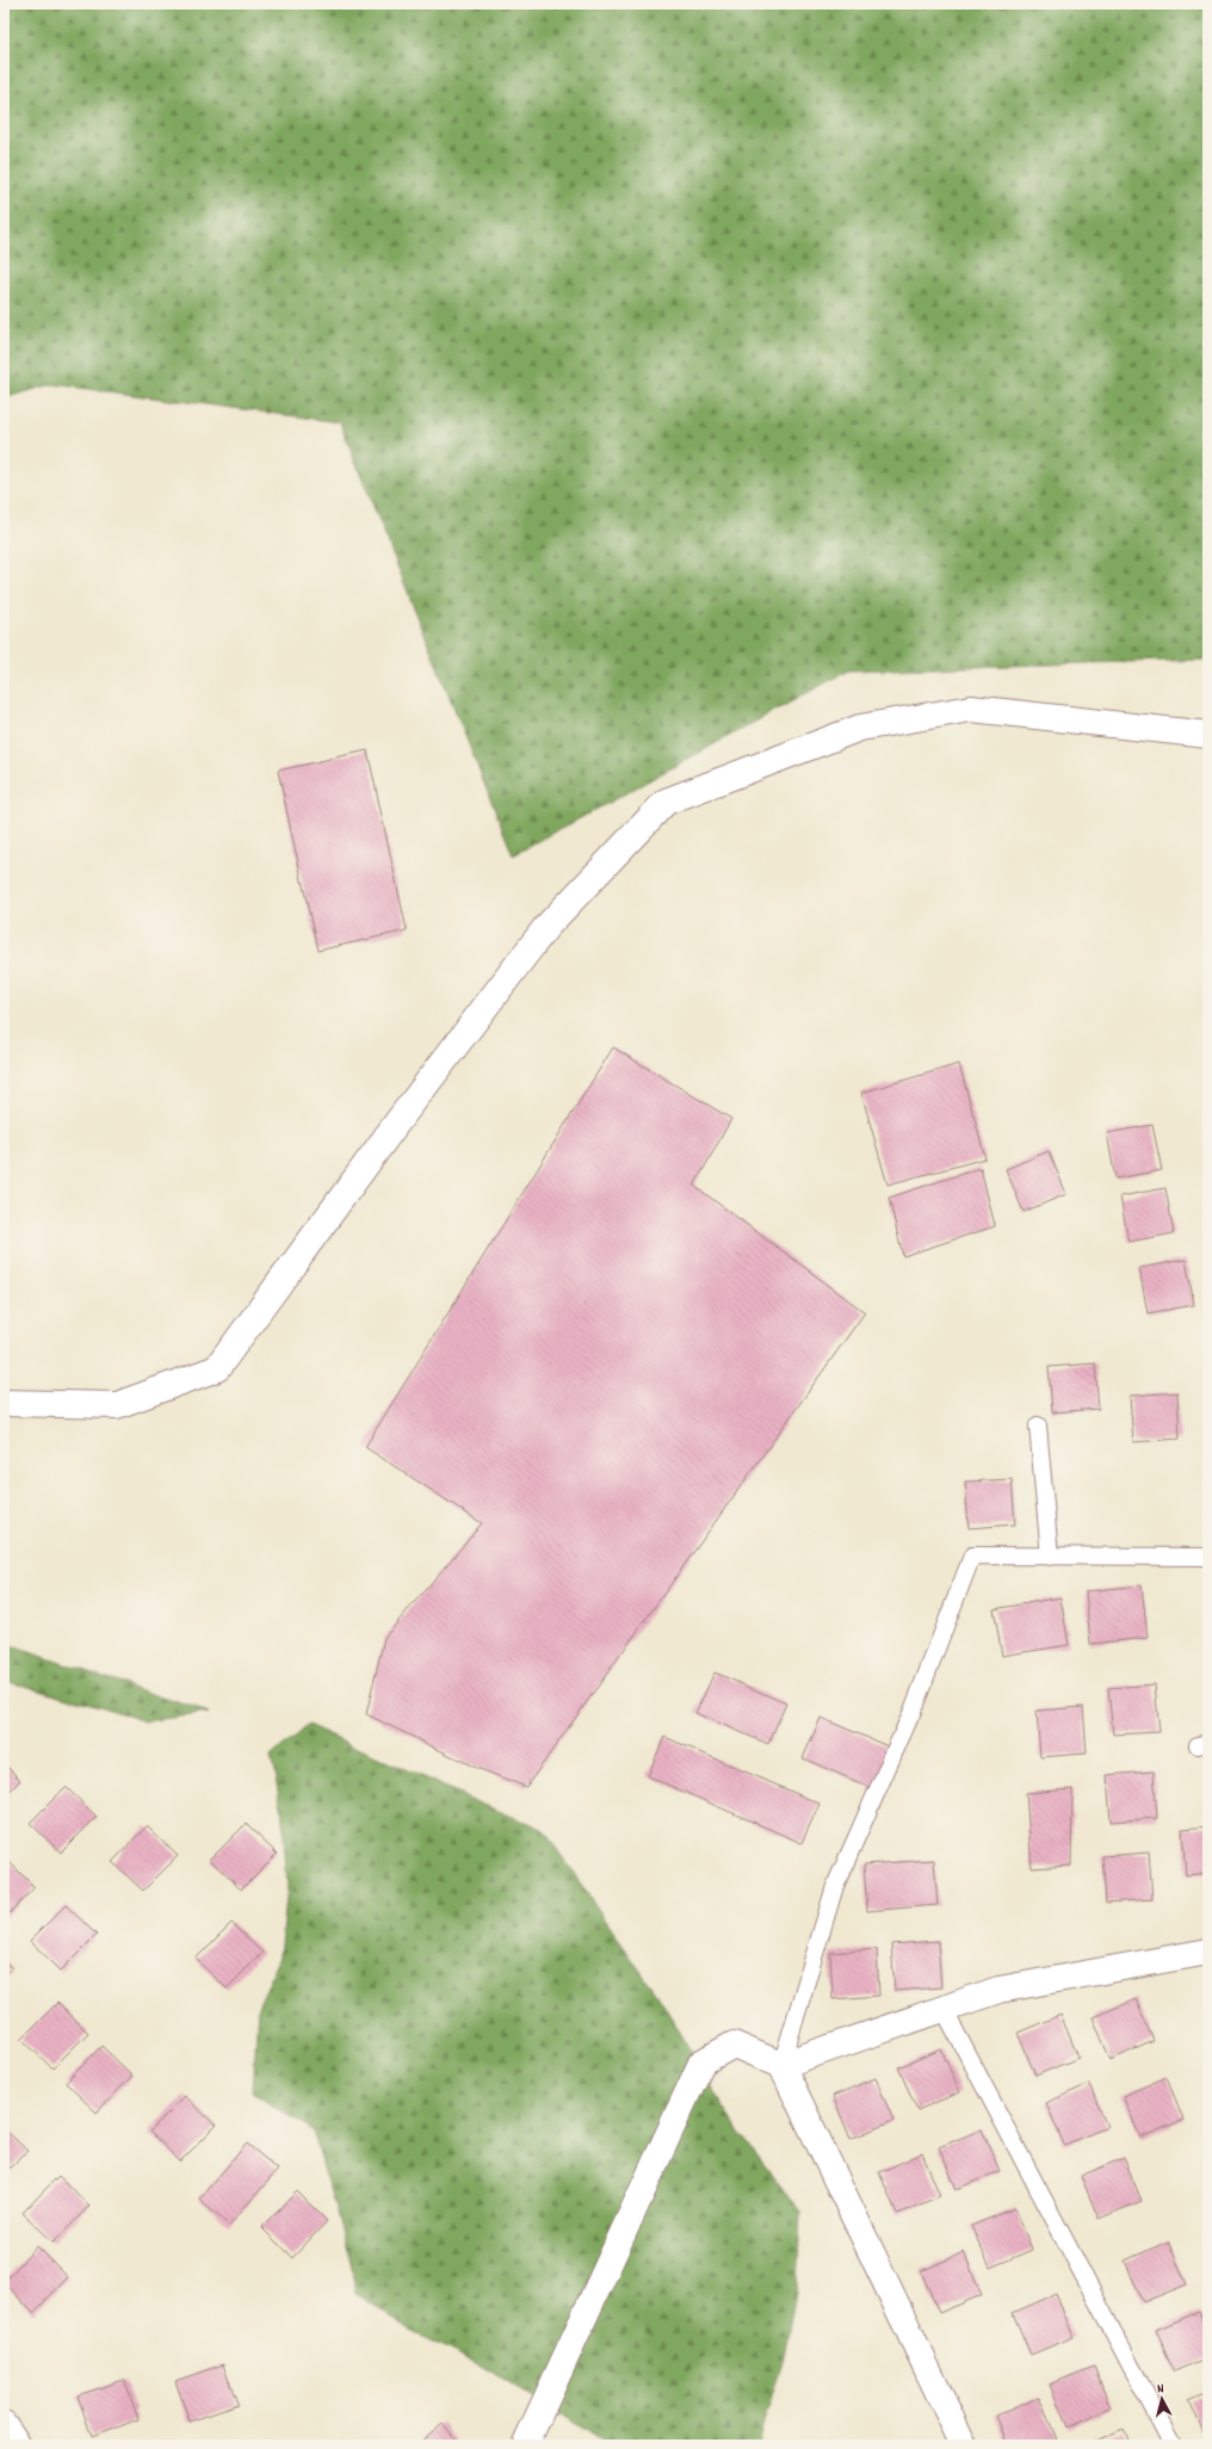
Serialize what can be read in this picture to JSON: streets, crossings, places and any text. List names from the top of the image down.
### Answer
{
  "north": "top"
}
